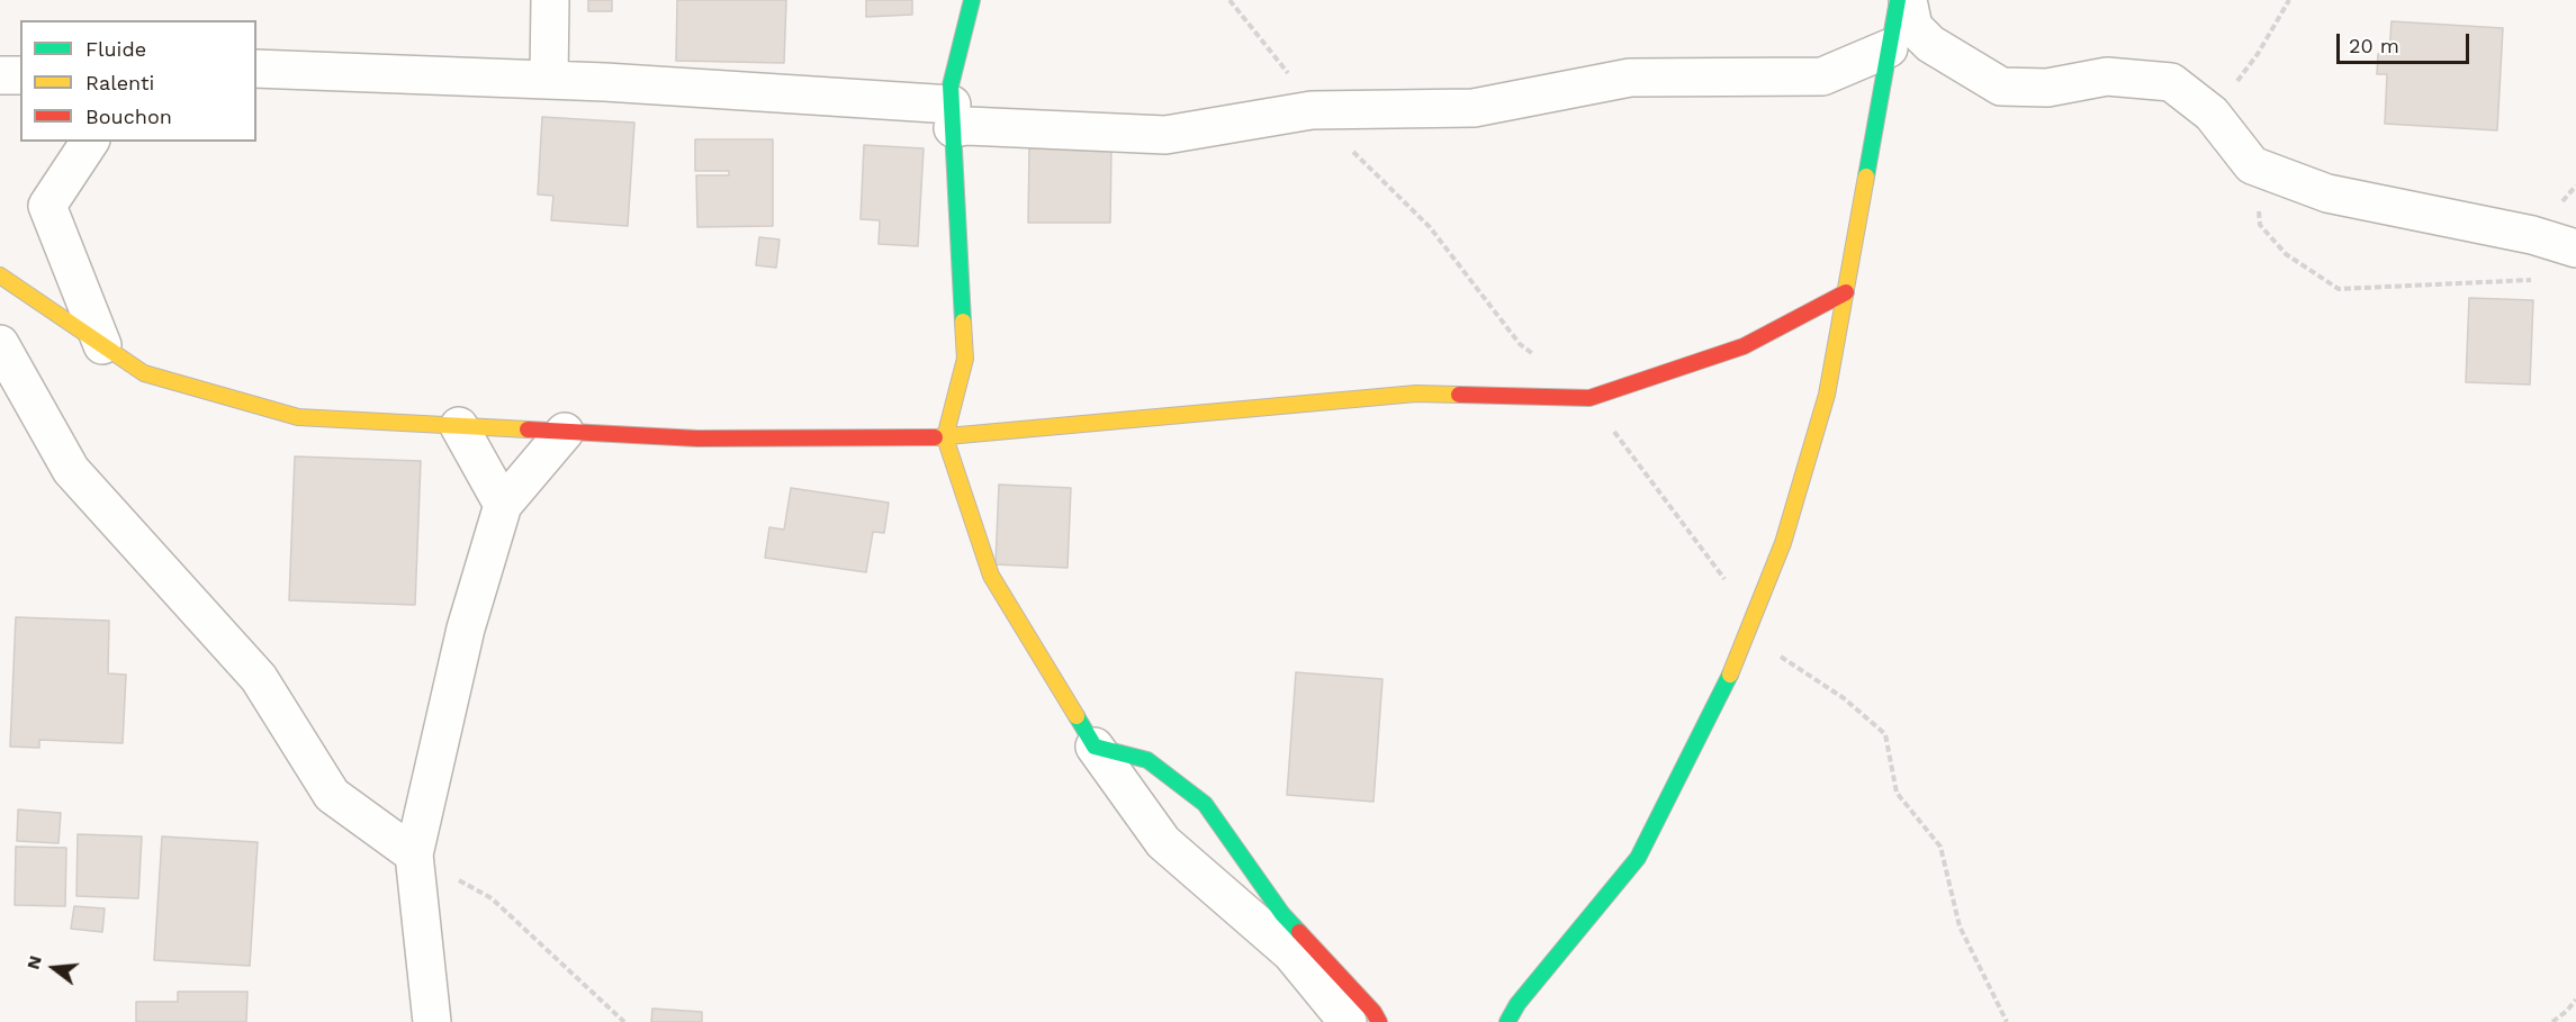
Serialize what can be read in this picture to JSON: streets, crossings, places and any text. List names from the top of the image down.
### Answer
{
  "legend": ["Fluide", "Ralenti", "Bouchon"],
  "scale_bar": "20 m",
  "north": "left"
}
